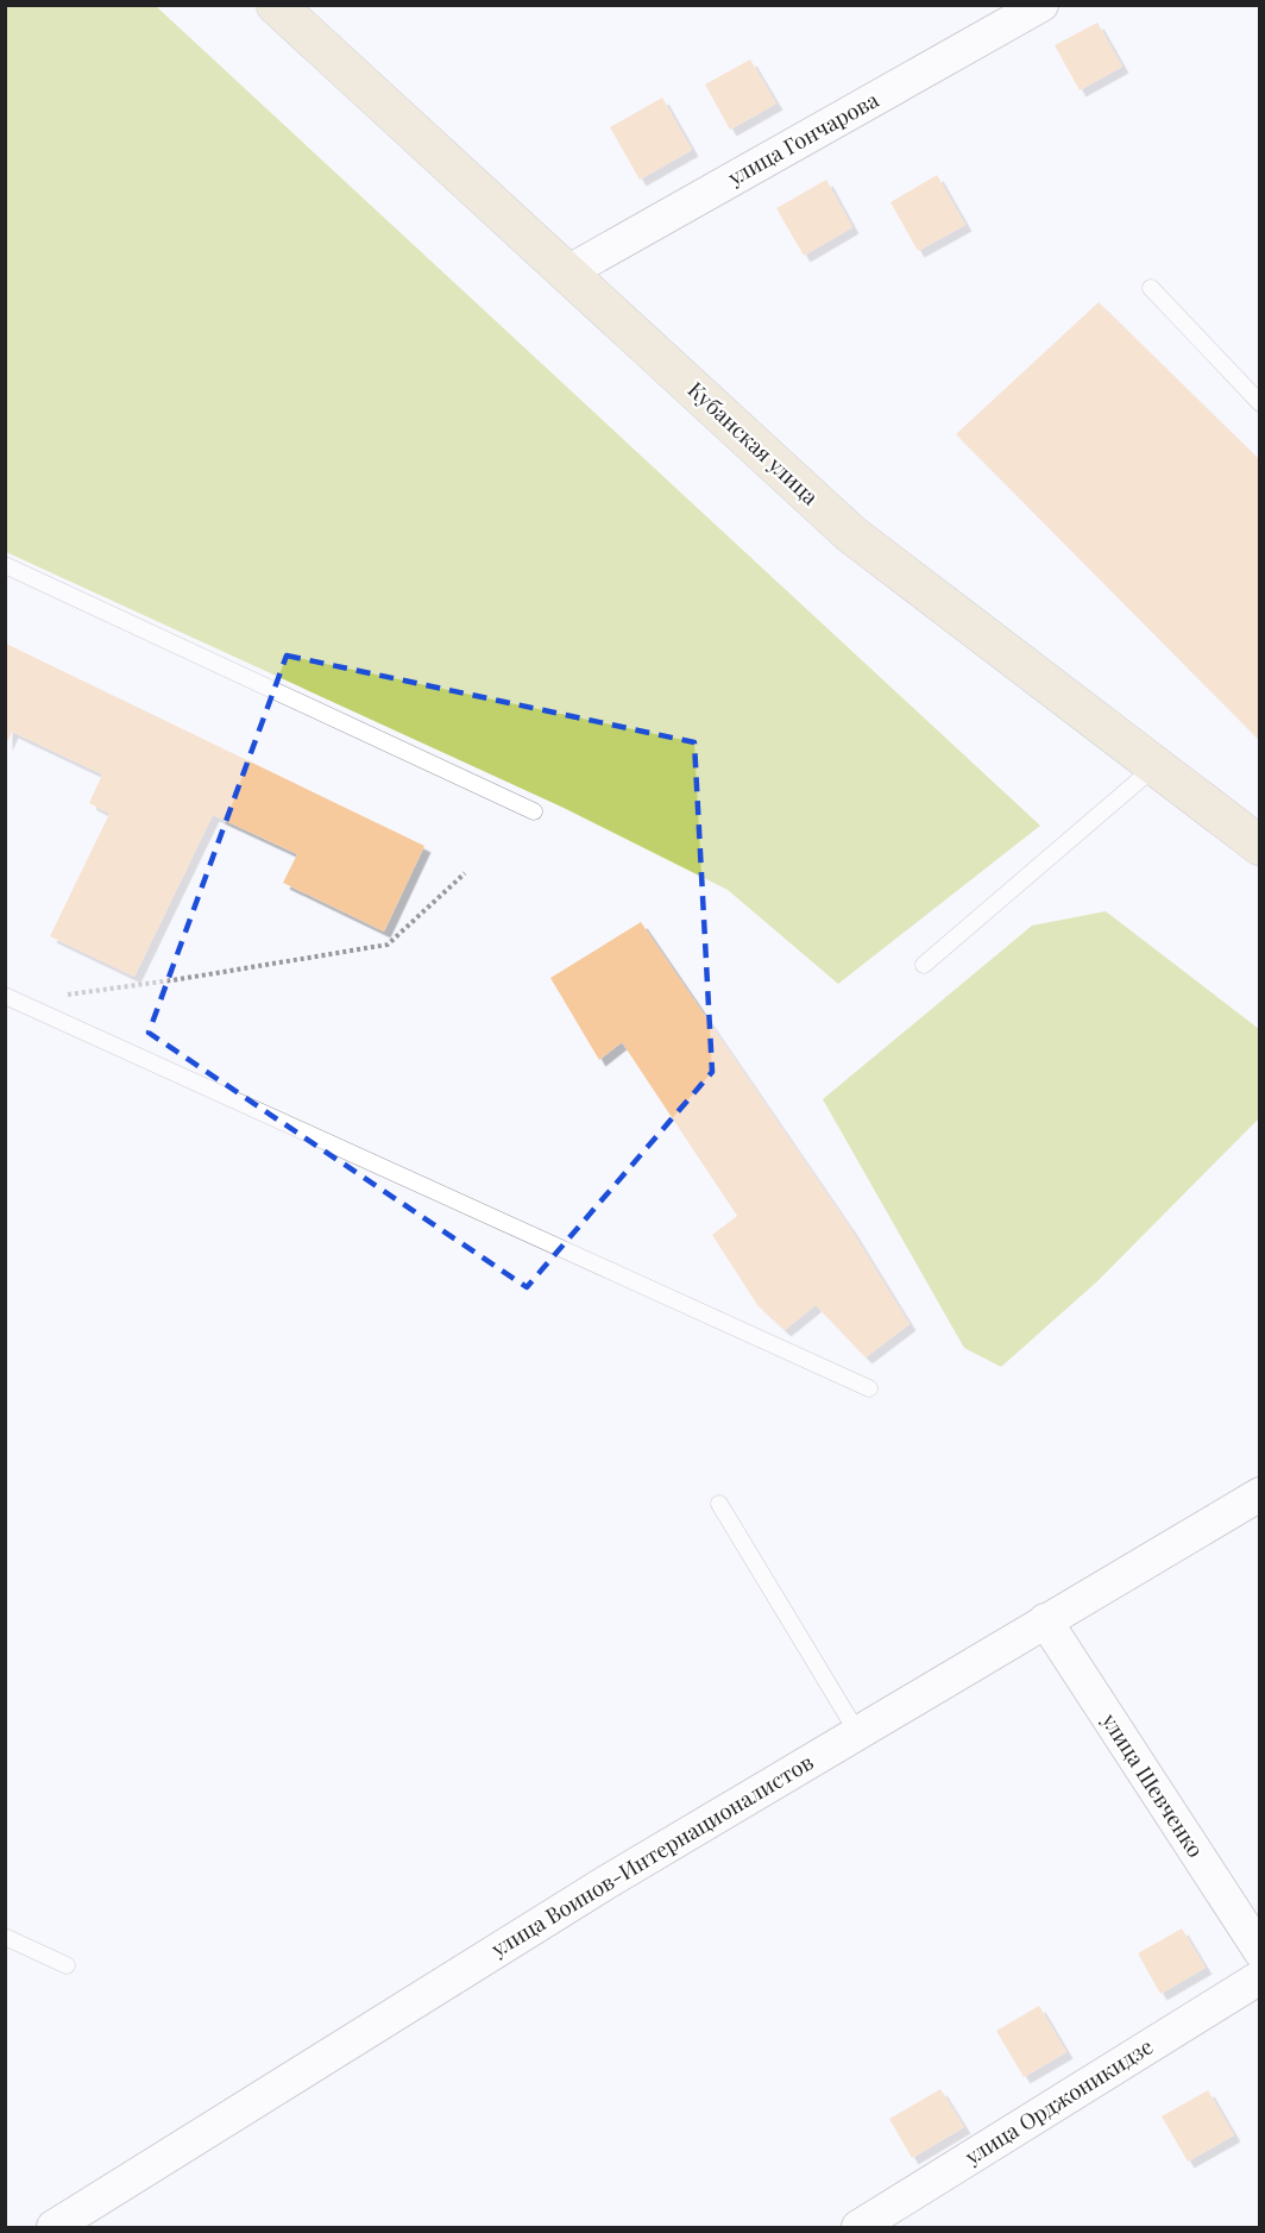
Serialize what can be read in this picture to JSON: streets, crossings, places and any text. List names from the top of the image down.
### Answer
{
  "streets": {
    "street": [
      "улица Гончарова",
      "Кубанская улица",
      "улица Шевченко",
      "улица Воинов-Интернационалистов",
      "улица Орджоникидзе"
    ]
  },
  "crossings": [
    ["улица Гончарова", "Кубанская улица"],
    ["улица Шевченко", "улица Воинов-Интернационалистов"]
  ]
}
